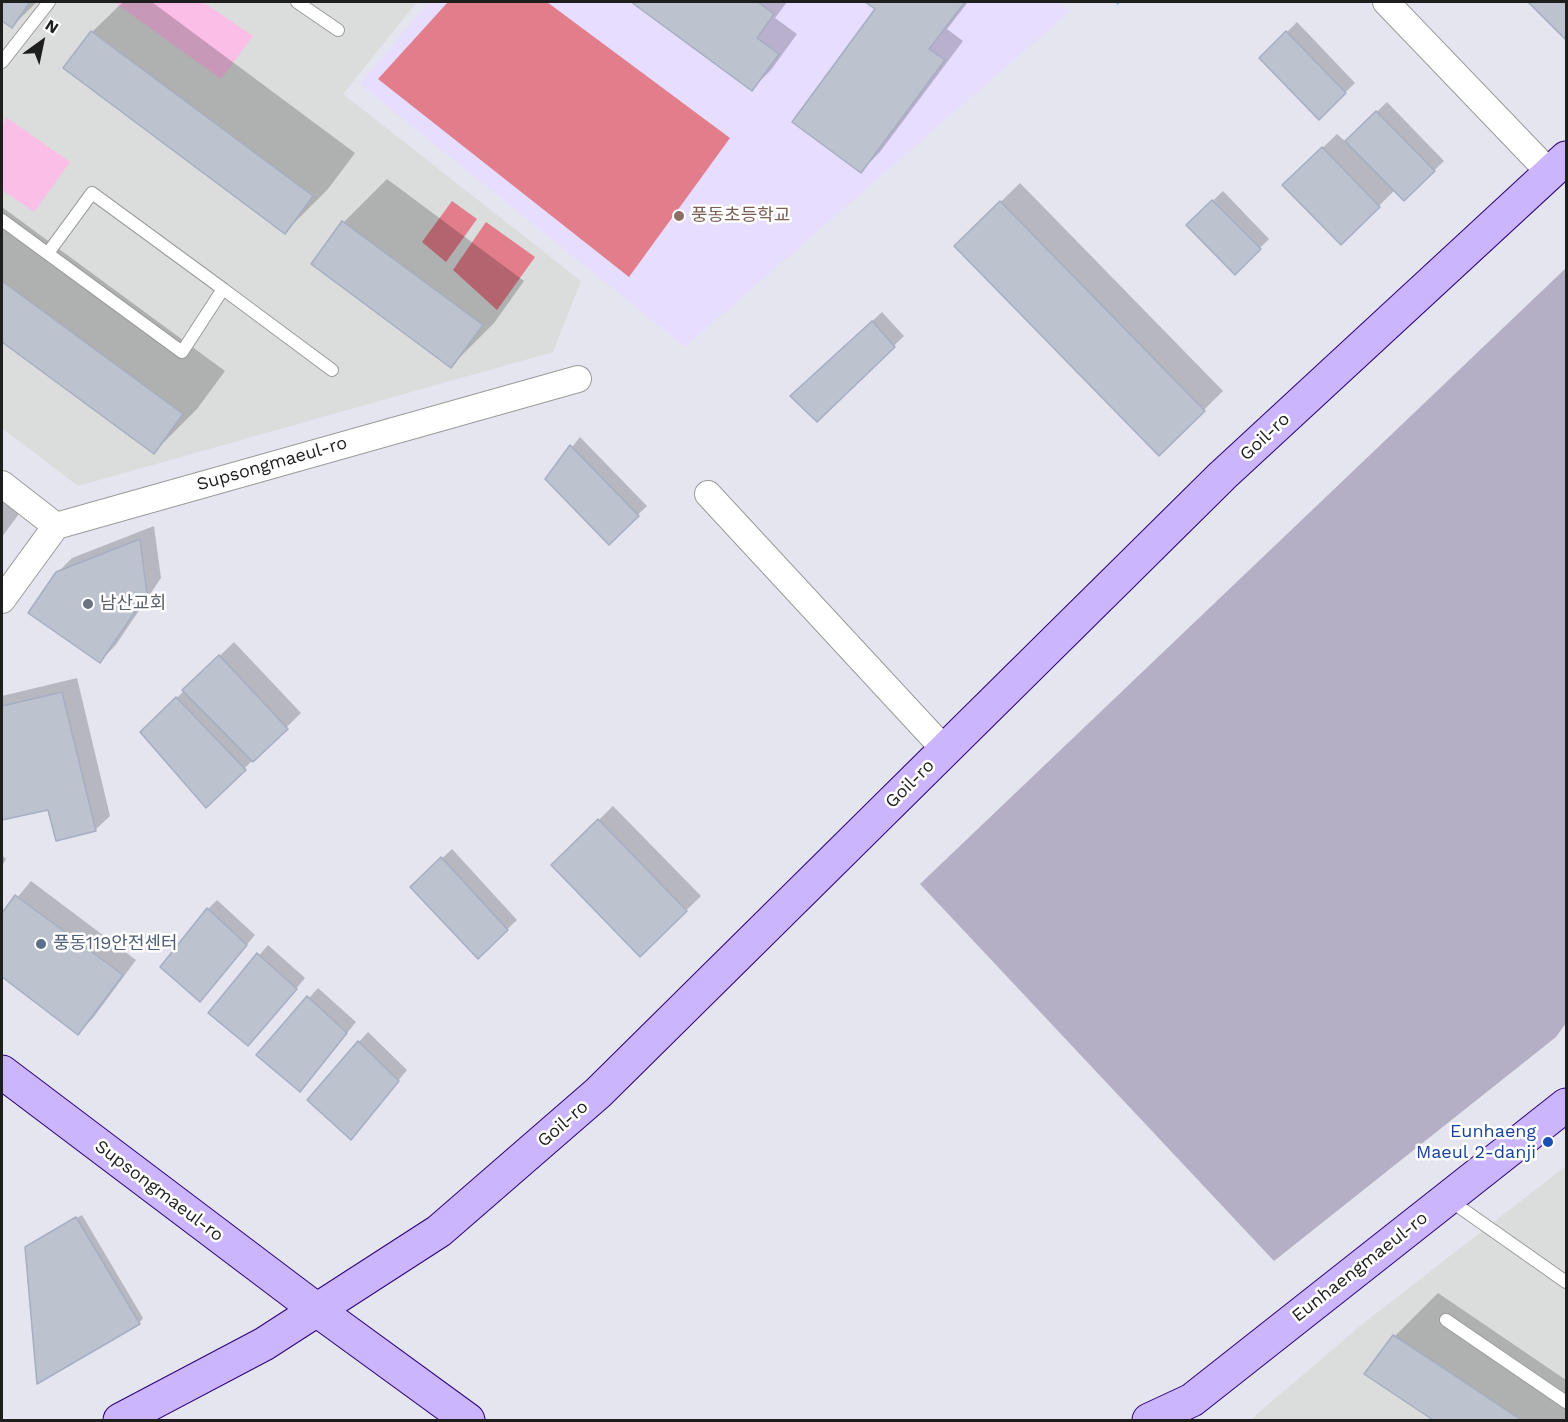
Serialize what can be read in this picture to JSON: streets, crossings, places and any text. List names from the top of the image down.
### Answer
{
  "streets": {
    "main road": ["Goil-ro", "Supsongmaeul-ro", "Eunhaengmaeul-ro"]
  },
  "crossings": [
    ["Goil-ro", "Supsongmaeul-ro"]
  ],
  "places": [
    "풍동초등학교",
    "남산교회",
    "풍동119안전센터",
    "Eunhaeng Maeul 2-danji"
  ],
  "north": "top right"
}
